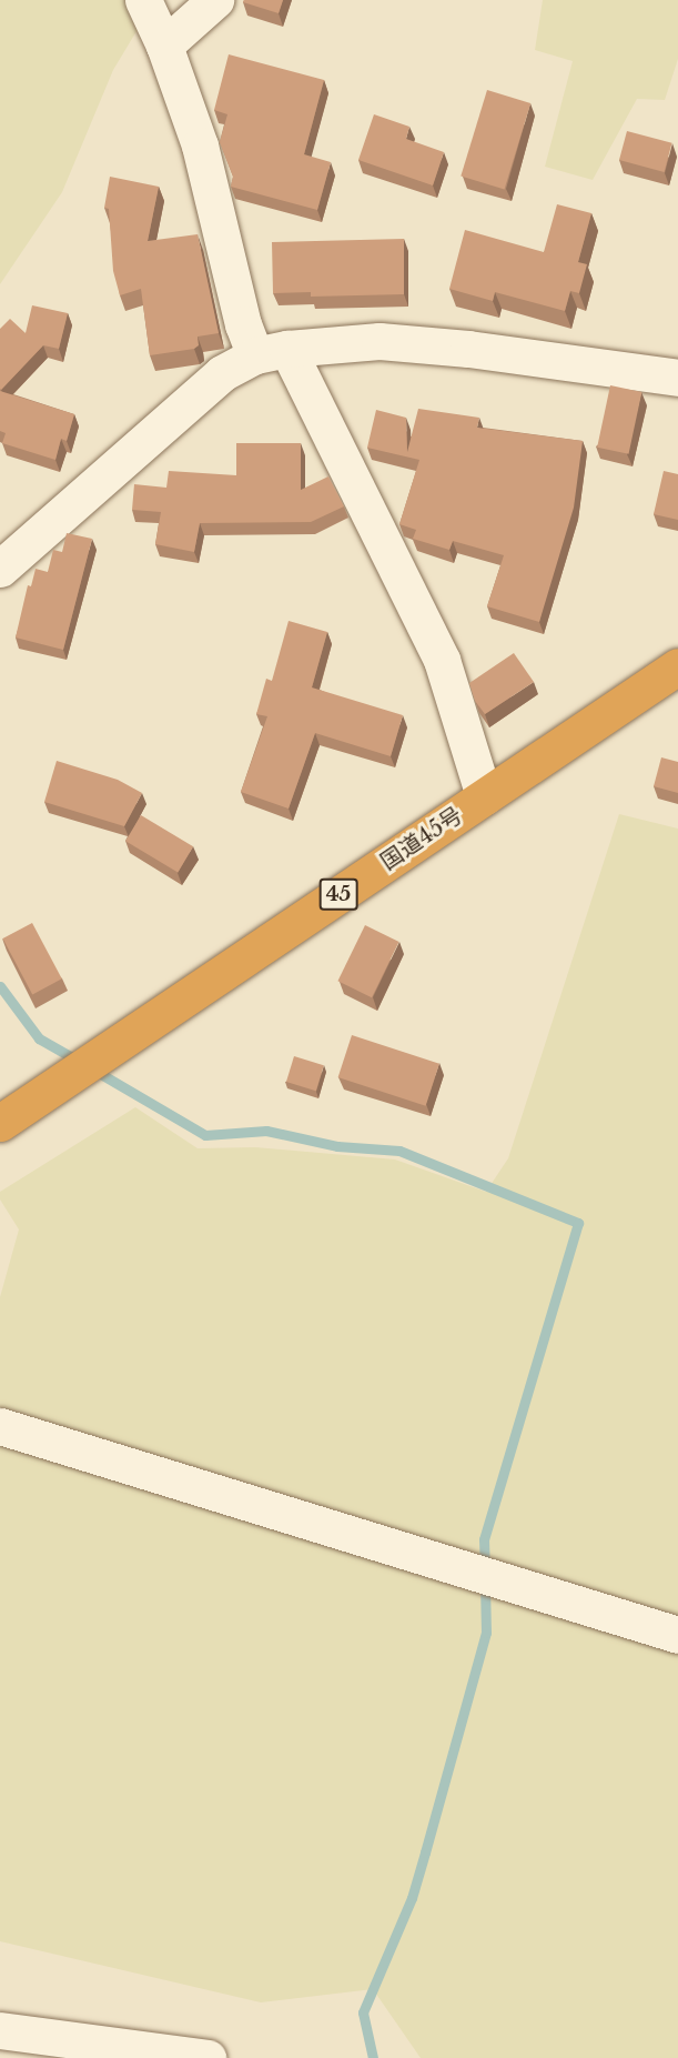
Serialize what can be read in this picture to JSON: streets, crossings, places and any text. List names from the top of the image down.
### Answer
{
  "streets": {
    "highway": ["国道45号", "45"]
  }
}
